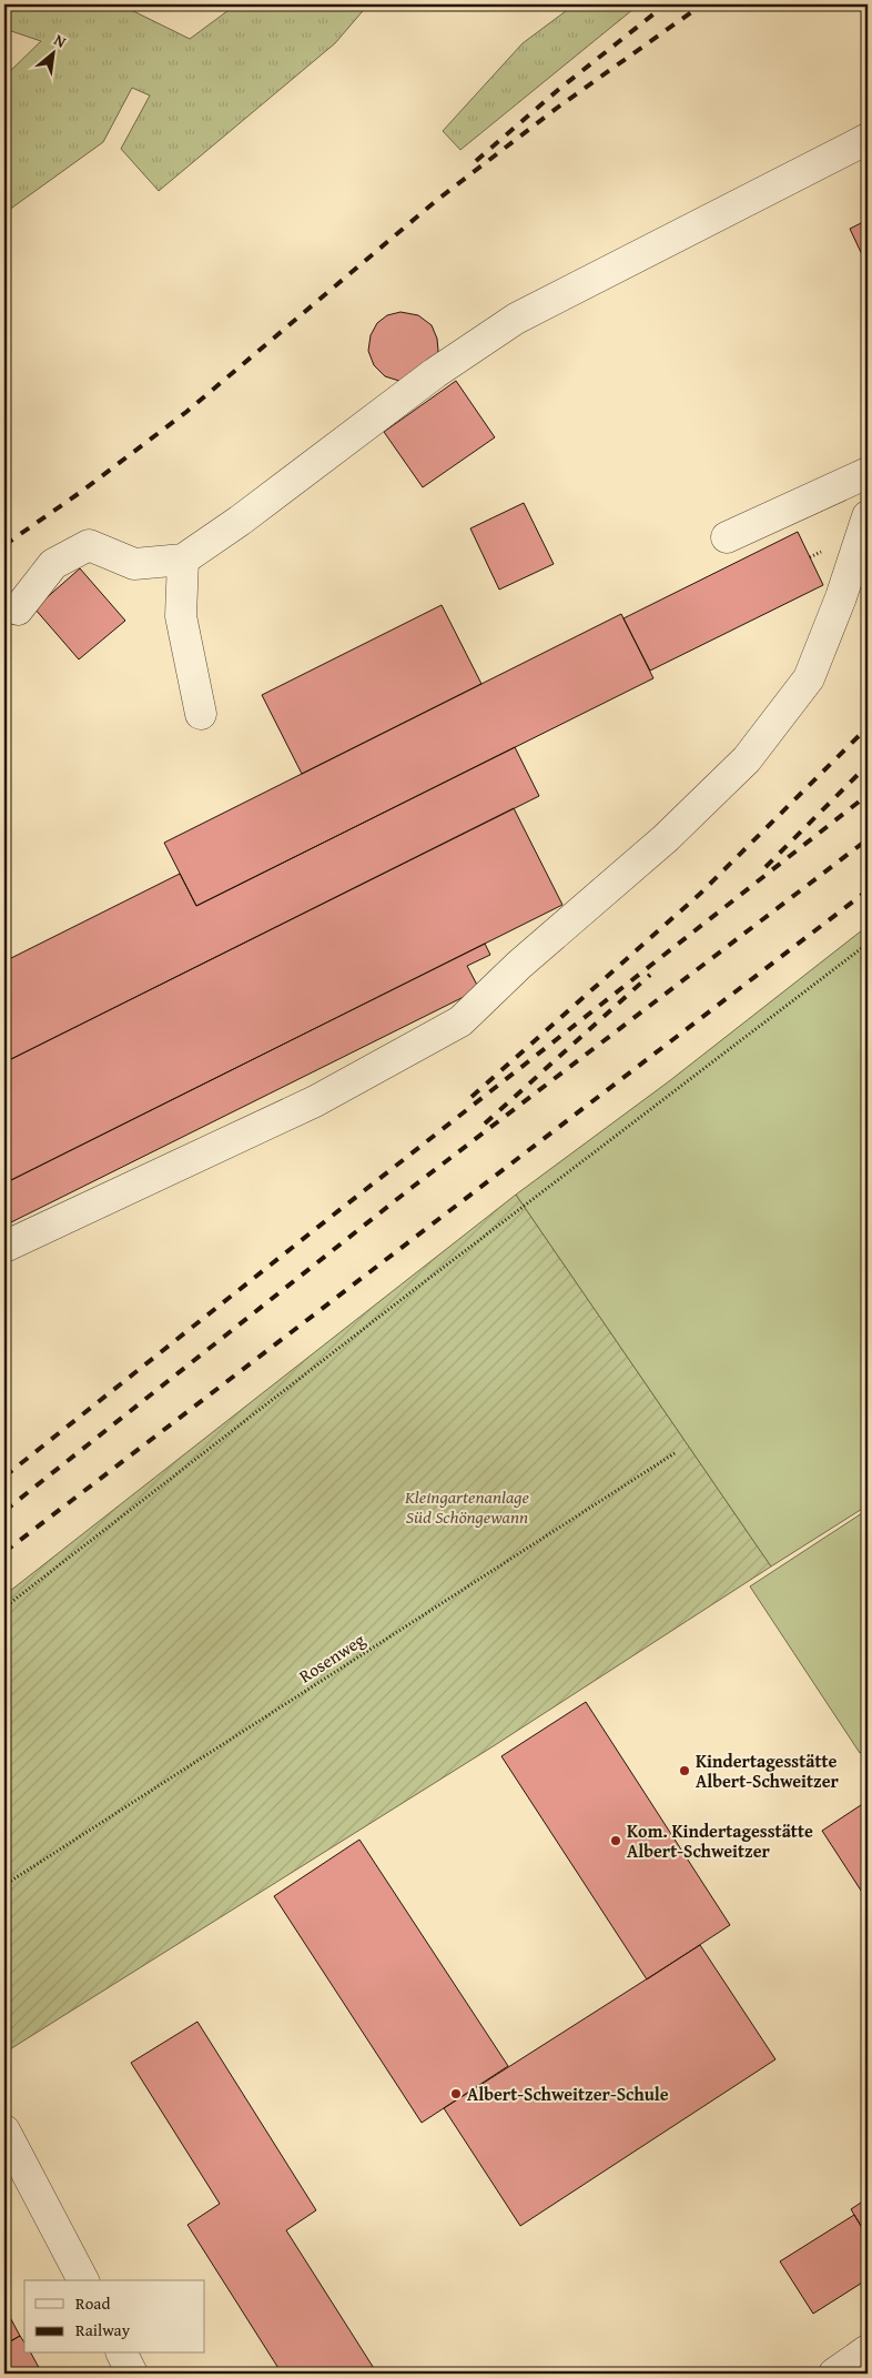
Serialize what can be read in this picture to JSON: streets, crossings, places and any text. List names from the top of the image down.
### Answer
{
  "streets": {
    "path": ["Rosenweg"]
  },
  "parks": ["Kleingartenanlage Süd Schöngewann"],
  "places": ["Kindertagesstätte Albert-Schweitzer", "Kom. Kindertagesstätte Albert-Schweitzer", "Albert-Schweitzer-Schule"],
  "legend": ["Road", "Railway"],
  "north": "top right"
}
